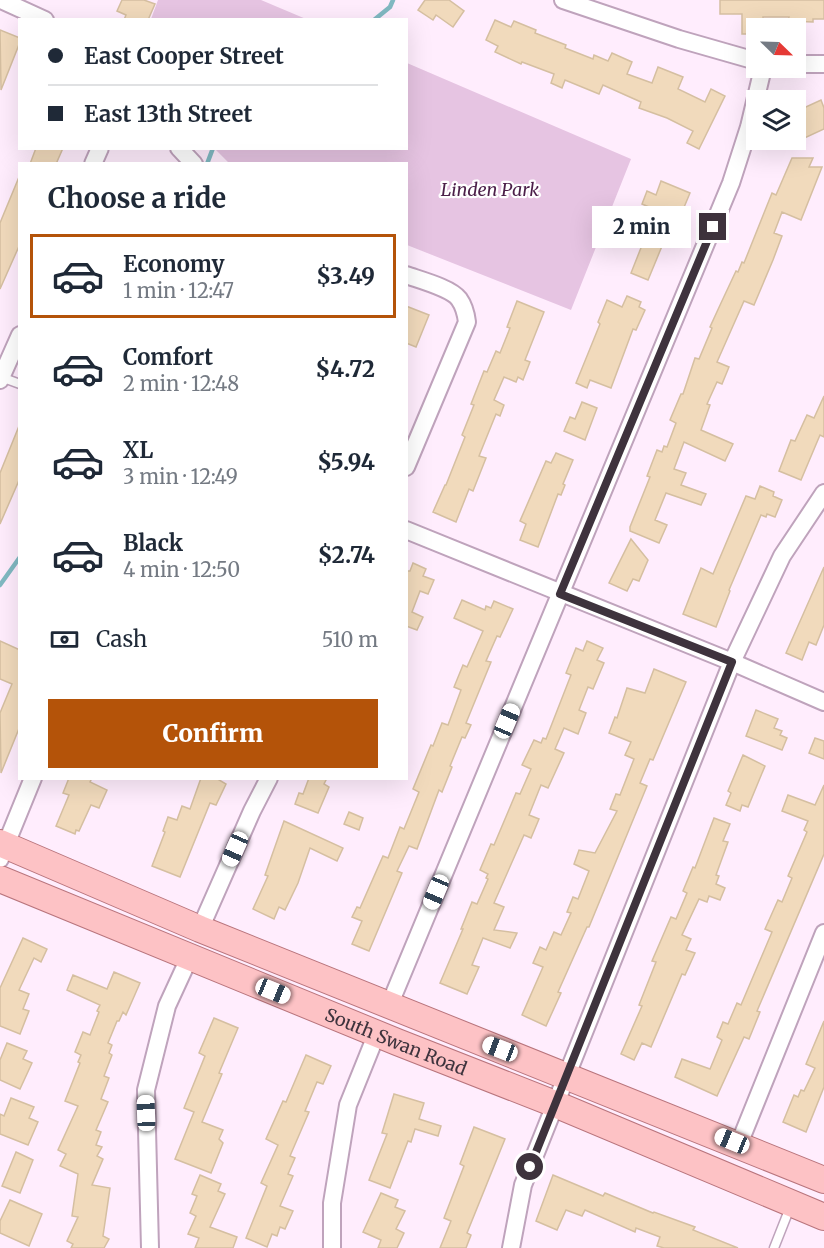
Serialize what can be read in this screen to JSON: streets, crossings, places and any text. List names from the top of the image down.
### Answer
{
  "streets": {
    "main road": ["South Swan Road"]
  },
  "parks": ["Linden Park"],
  "north": "bottom right",
  "page": {
    "banner": ["East Cooper Street", "East 13th Street"],
    "heading": "Choose a ride",
    "bubble": "2 min",
    "list": [
      {
        "name": "Economy",
        "note": "1 min · 12:47",
        "value": "$3.49"
      },
      {
        "name": "Comfort",
        "note": "2 min · 12:48",
        "value": "$4.72"
      },
      {
        "name": "XL",
        "note": "3 min · 12:49",
        "value": "$5.94"
      },
      {
        "name": "Black",
        "note": "4 min · 12:50",
        "value": "$2.74"
      }
    ],
    "pay": ["Cash", "510 m"],
    "buttons": "Confirm"
  }
}
